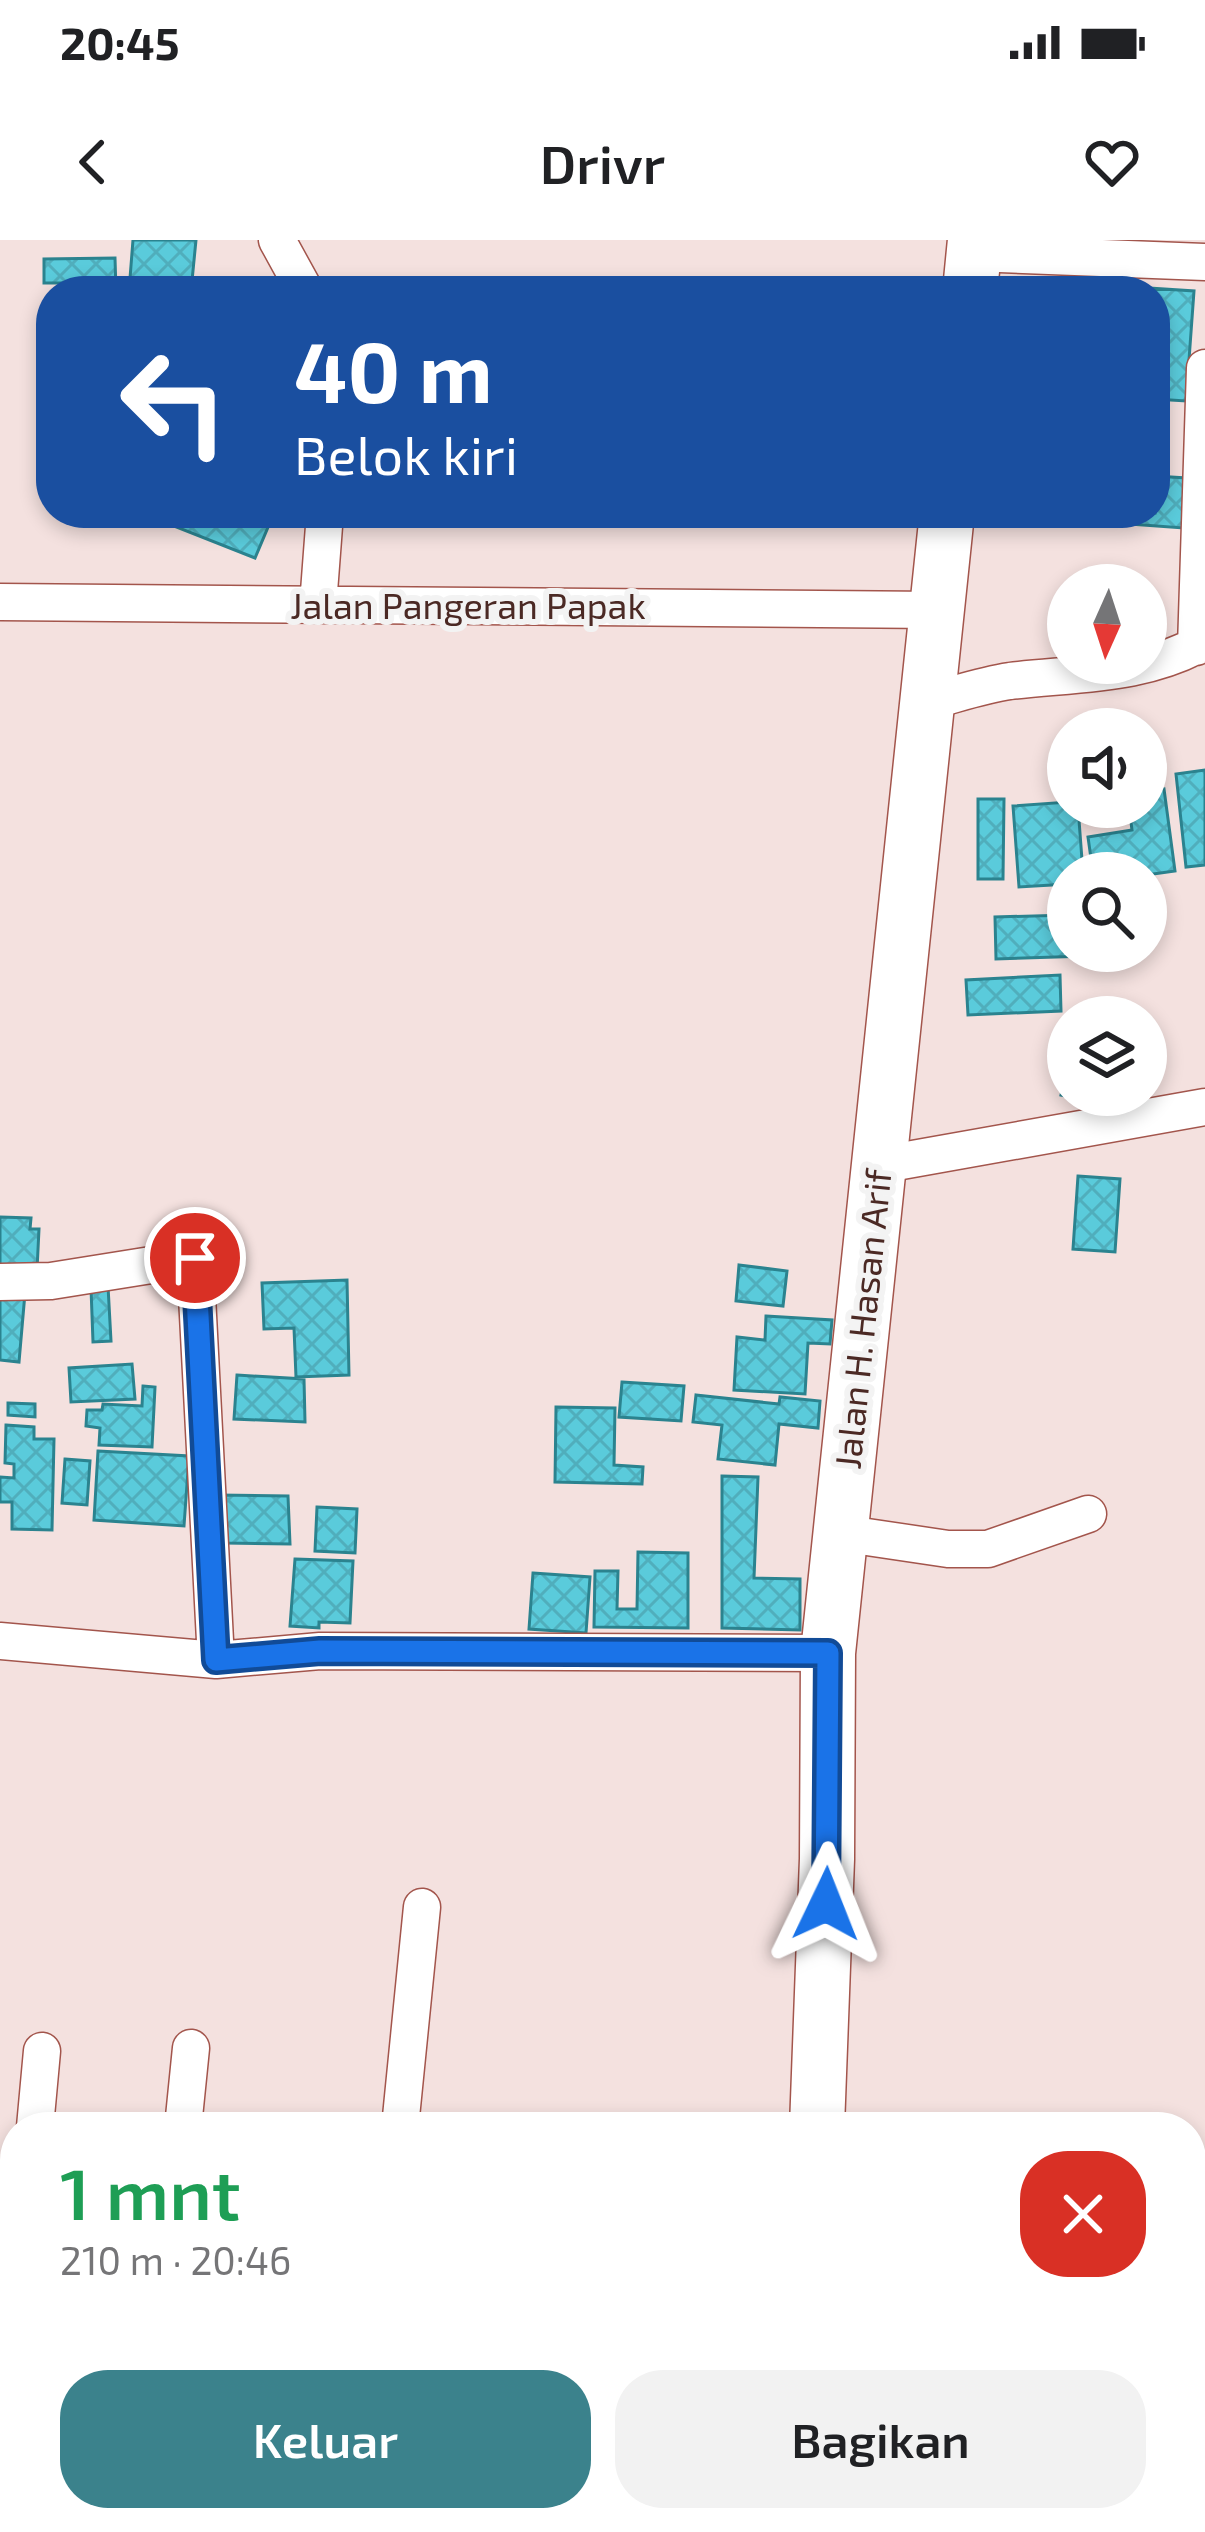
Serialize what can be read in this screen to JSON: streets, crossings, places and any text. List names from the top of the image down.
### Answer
{
  "streets": {
    "main road": ["Jalan H. Hasan Arif"],
    "street": ["Jalan Pangeran Papak"]
  },
  "crossings": [
    ["Jalan Pangeran Papak", "Jalan H. Hasan Arif"]
  ],
  "north": "bottom",
  "page": {
    "status": "20:45",
    "header": "Drivr",
    "turn": ["40 m", "Belok kiri"],
    "heading": ["1 mnt", "210 m · 20:46"],
    "buttons": ["Keluar", "Bagikan"]
  }
}
